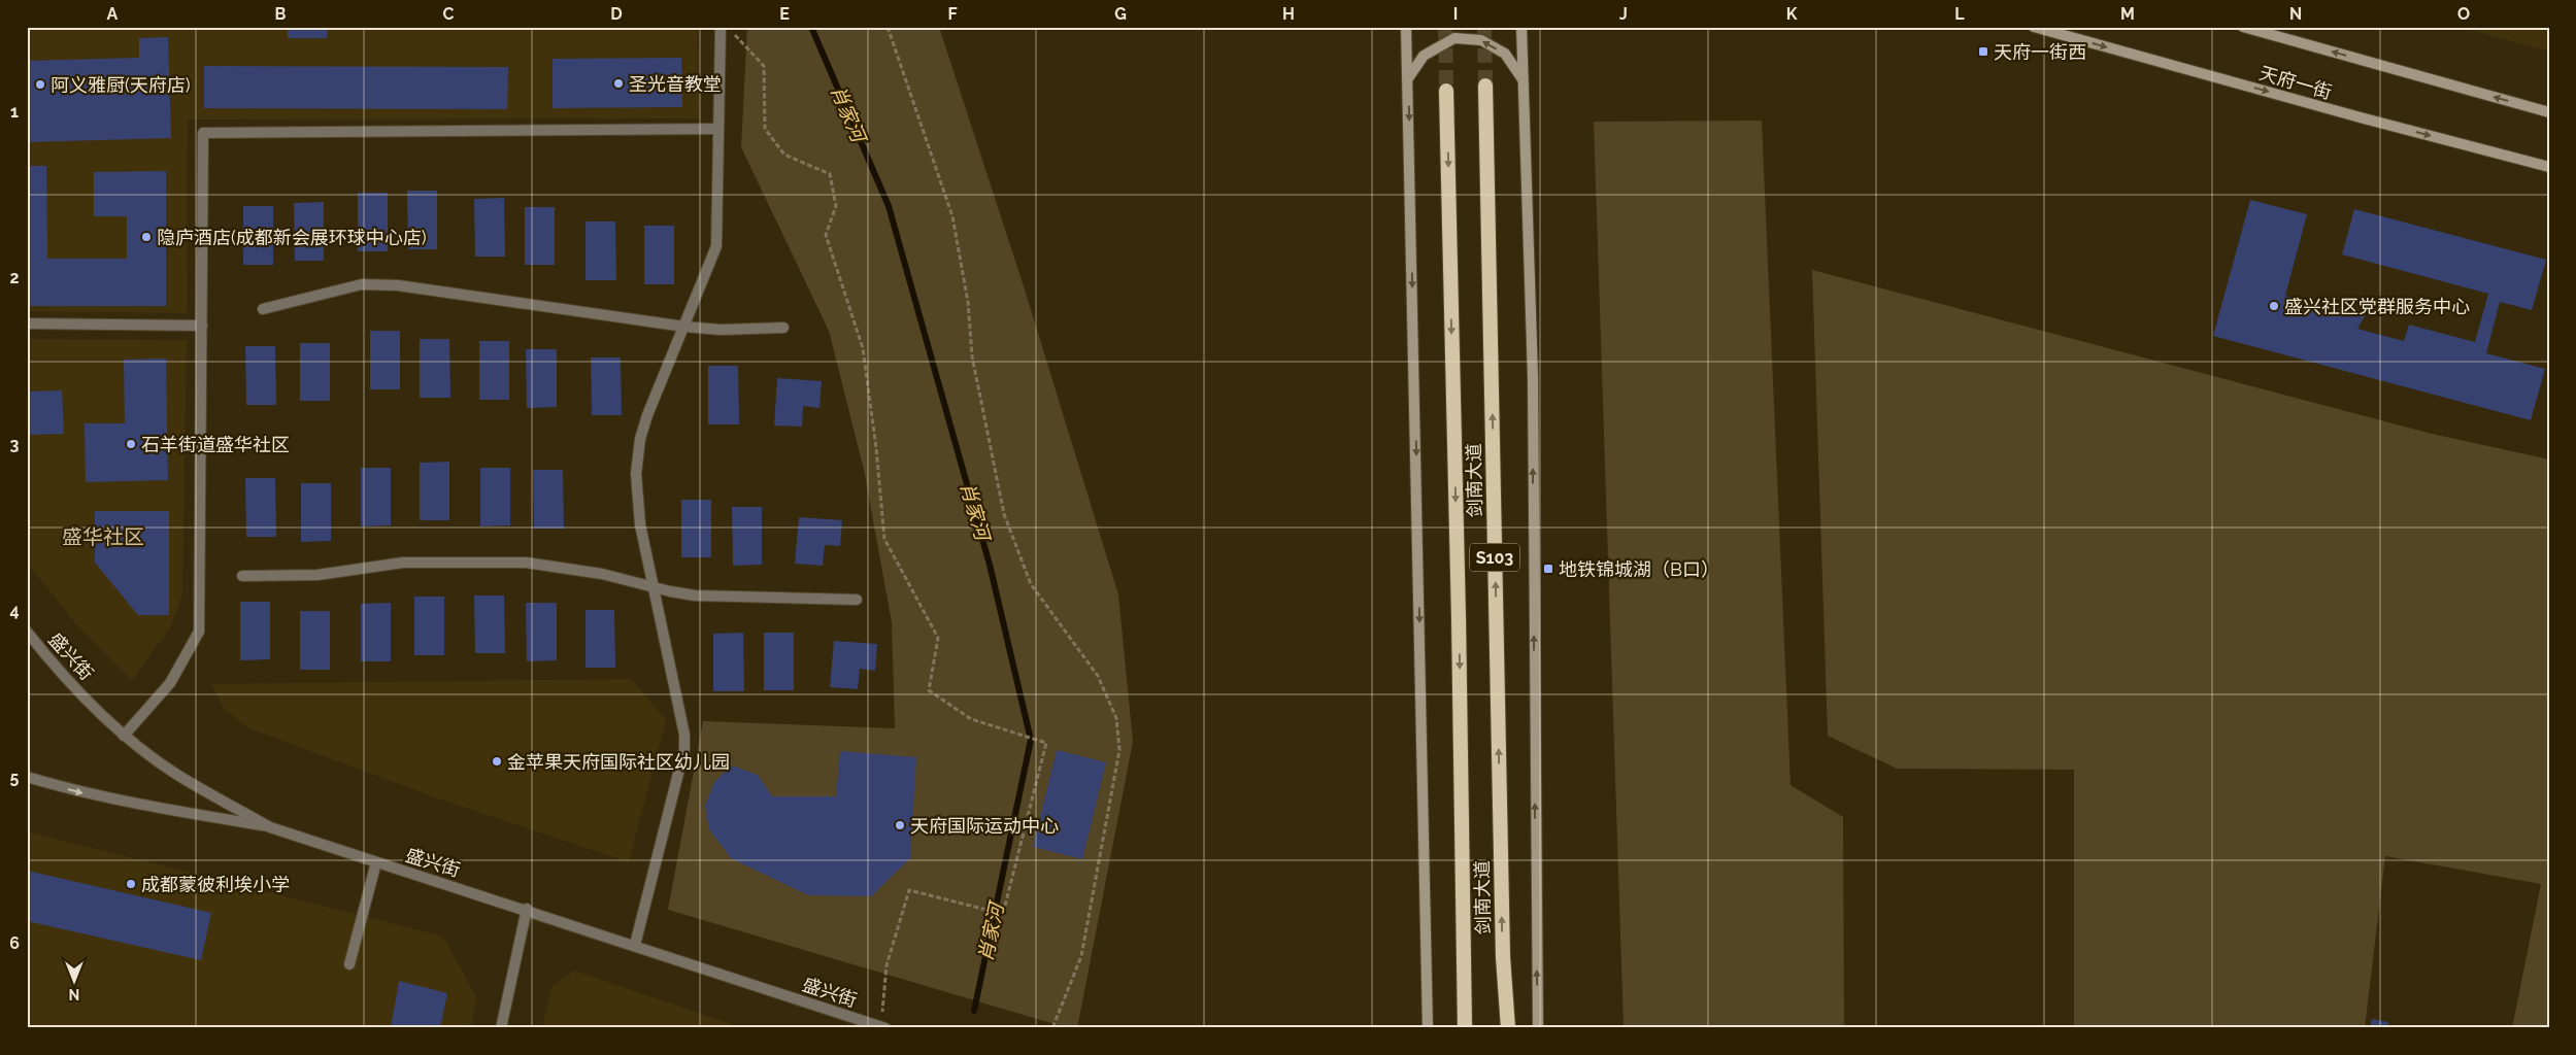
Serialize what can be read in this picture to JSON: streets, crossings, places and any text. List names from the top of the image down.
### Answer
{
  "streets": {
    "highway": ["剑南大道", "S103"],
    "main road": ["天府一街"],
    "street": ["盛兴街"]
  },
  "districts": ["盛华社区"],
  "water": ["肖家河"],
  "places": {
    "transit": ["天府一街西", "地铁锦城湖（B口）"],
    "other": [
      "圣光音教堂",
      "阿义雅厨(天府店)",
      "隐庐酒店(成都新会展环球中心店)",
      "盛兴社区党群服务中心",
      "石羊街道盛华社区",
      "金苹果天府国际社区幼儿园",
      "天府国际运动中心",
      "成都蒙彼利埃小学"
    ]
  },
  "north": "bottom",
  "grid": {
    "columns": [
      "A",
      "B",
      "C",
      "D",
      "E",
      "F",
      "G",
      "H",
      "I",
      "J",
      "K",
      "L",
      "M",
      "N",
      "O"
    ],
    "rows": [
      "1",
      "2",
      "3",
      "4",
      "5",
      "6"
    ]
  }
}
